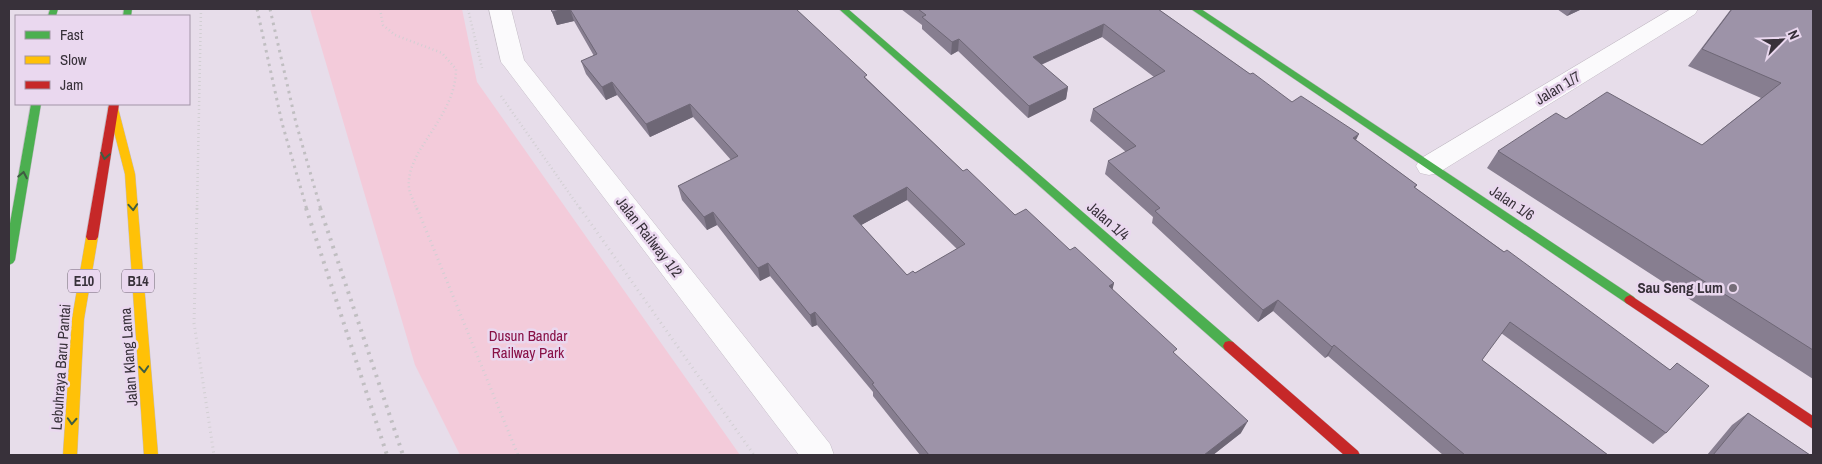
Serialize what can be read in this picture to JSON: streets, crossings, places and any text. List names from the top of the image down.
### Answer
{
  "streets": {
    "main road": [
      "Jalan 1/6",
      "Jalan 1/4",
      "E10",
      "B14",
      "Jalan Klang Lama",
      "Lebuhraya Baru Pantai"
    ],
    "street": ["Jalan 1/7", "Jalan Railway 1/2"]
  },
  "crossings": [
    ["Jalan 1/7", "Jalan 1/6"],
    ["Jalan Klang Lama", "Lebuhraya Baru Pantai"]
  ],
  "one_way": ["Jalan Klang Lama"],
  "parks": ["Dusun Bandar Railway Park"],
  "places": ["Sau Seng Lum"],
  "legend": ["Fast", "Slow", "Jam"],
  "north": "top right"
}
